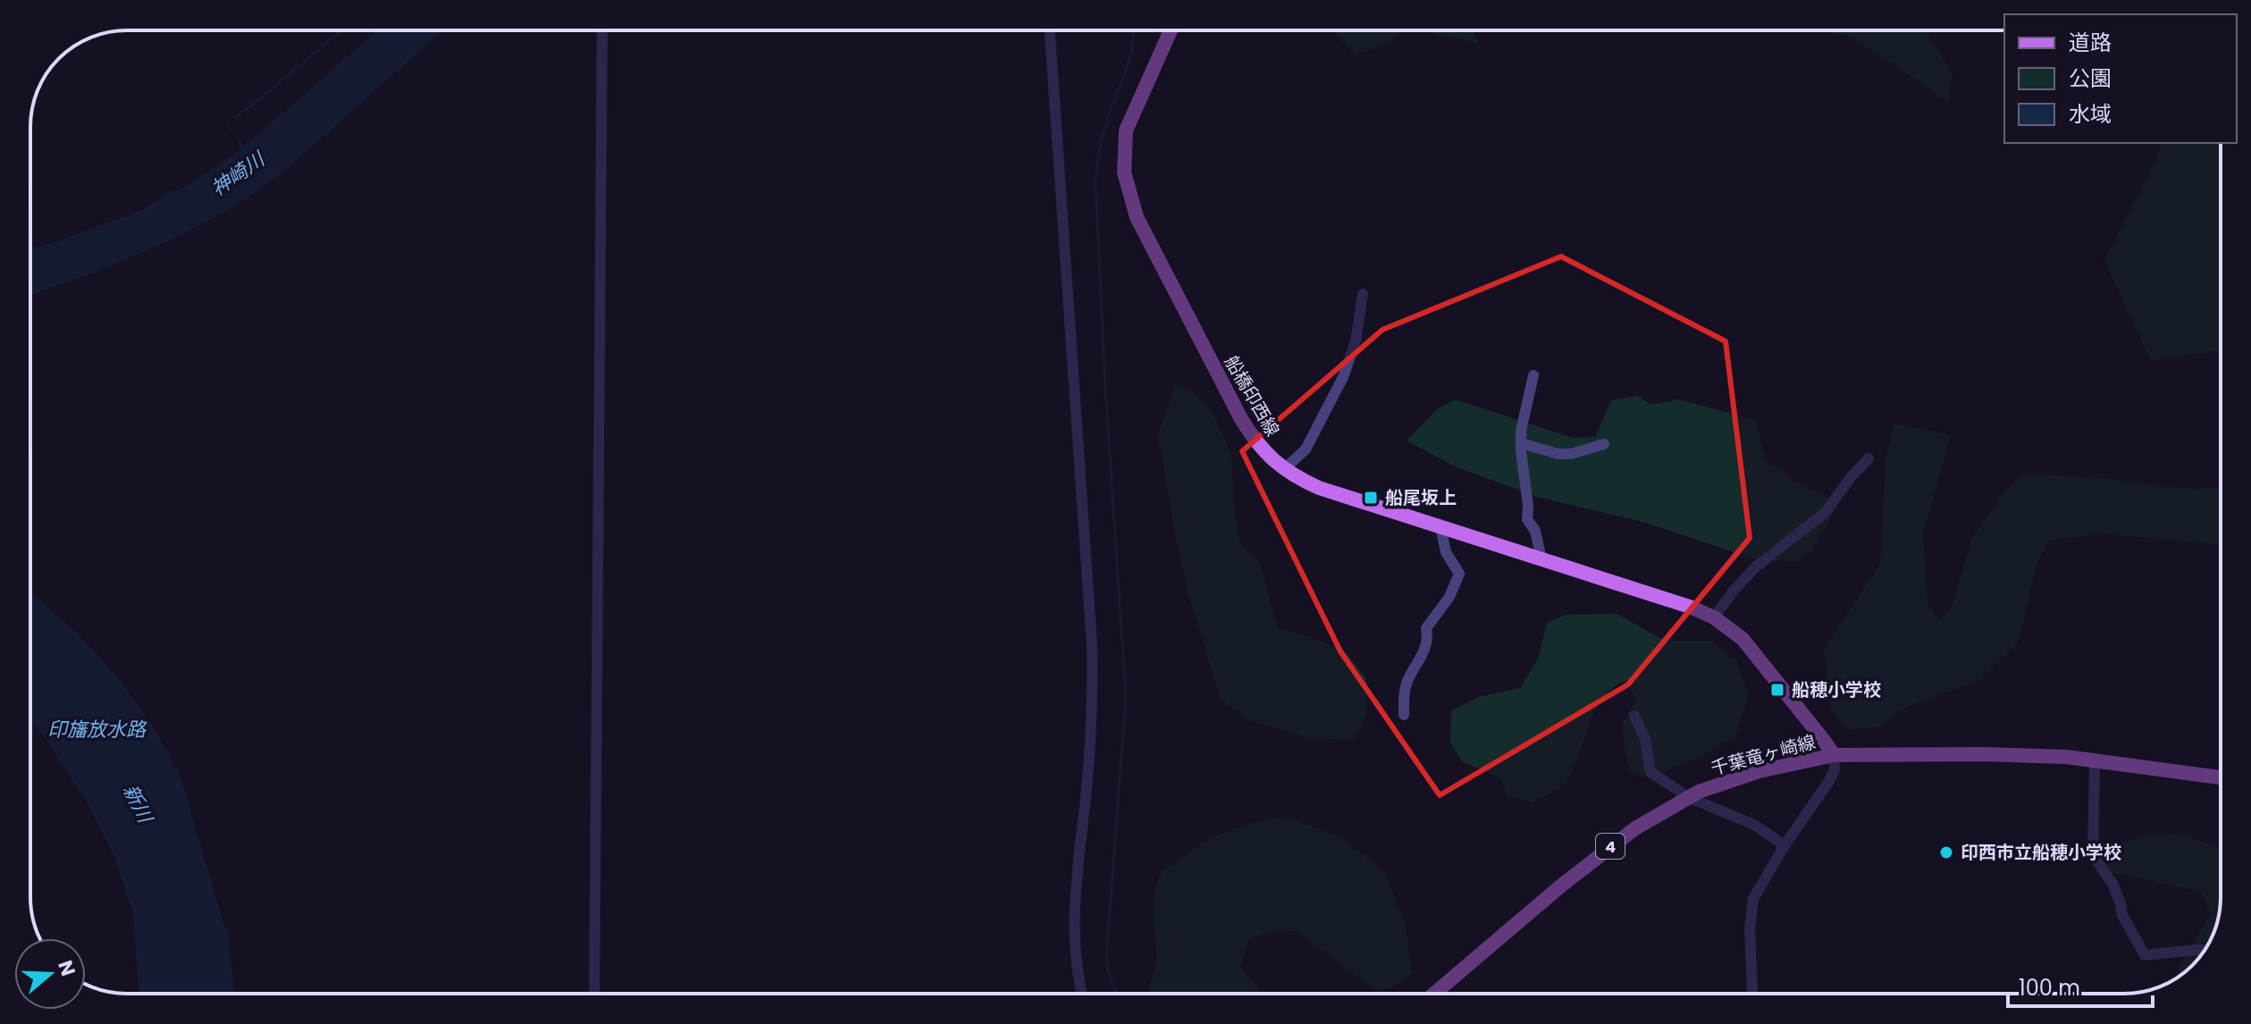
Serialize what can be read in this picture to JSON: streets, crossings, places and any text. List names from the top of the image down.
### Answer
{
  "streets": {
    "main road": ["船橋印西線", "千葉竜ヶ崎線", "4"]
  },
  "crossings": [
    ["船橋印西線", "千葉竜ヶ崎線"]
  ],
  "water": ["神崎川", "印旛放水路", "新川"],
  "places": {
    "transit": ["船尾坂上", "船穂小学校"],
    "other": ["印西市立船穂小学校"]
  },
  "legend": ["道路", "公園", "水域"],
  "scale_bar": "100 m",
  "north": "right"
}
